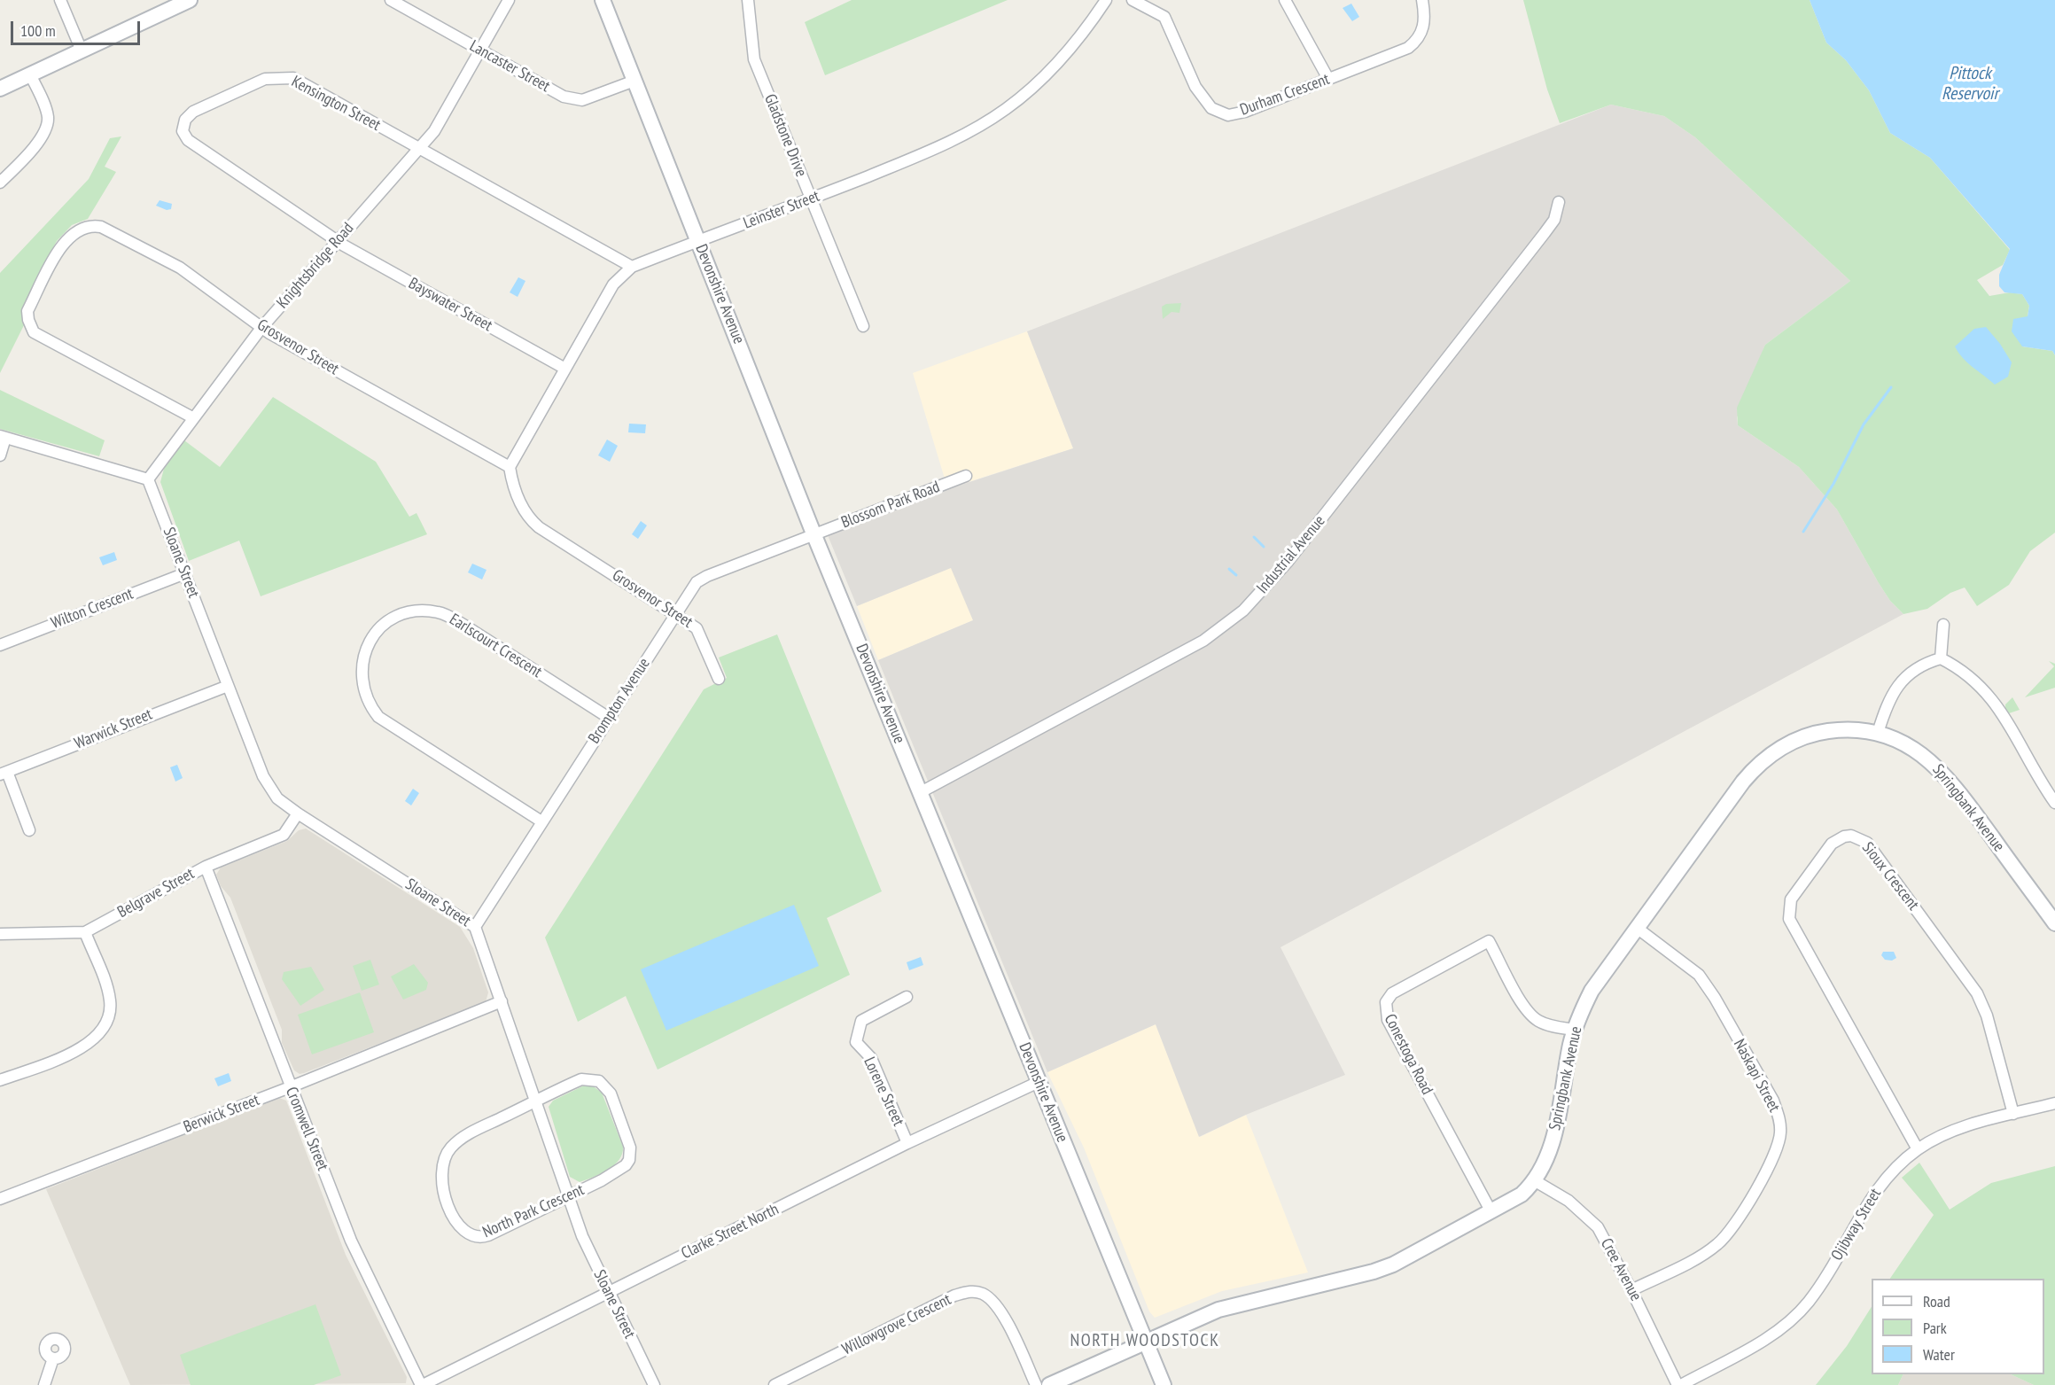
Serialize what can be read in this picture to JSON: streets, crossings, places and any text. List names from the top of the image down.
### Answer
{
  "streets": {
    "main road": ["Devonshire Avenue", "Springbank Avenue"],
    "street": [
      "Lancaster Street",
      "Durham Crescent",
      "Kensington Street",
      "Gladstone Drive",
      "Leinster Street",
      "Knightsbridge Road",
      "Bayswater Street",
      "Grosvenor Street",
      "Blossom Park Road",
      "Industrial Avenue",
      "Sloane Street",
      "Wilton Crescent",
      "Earlscourt Crescent",
      "Brompton Avenue",
      "Warwick Street",
      "Sioux Crescent",
      "Belgrave Street",
      "Conestoga Road",
      "Naskapi Street",
      "Lorene Street",
      "Berwick Street",
      "Cromwell Street",
      "North Park Crescent",
      "Ojibway Street",
      "Clarke Street North",
      "Cree Avenue",
      "Willowgrove Crescent"
    ]
  },
  "crossings": [
    ["Lancaster Street", "Knightsbridge Road"],
    ["Lancaster Street", "Devonshire Avenue"],
    ["Kensington Street", "Leinster Street"],
    ["Kensington Street", "Knightsbridge Road"],
    ["Kensington Street", "Bayswater Street"],
    ["Gladstone Drive", "Leinster Street"],
    ["Leinster Street", "Devonshire Avenue"],
    ["Leinster Street", "Bayswater Street"],
    ["Leinster Street", "Grosvenor Street"],
    ["Knightsbridge Road", "Bayswater Street"],
    ["Knightsbridge Road", "Grosvenor Street"],
    ["Knightsbridge Road", "Sloane Street"],
    ["Devonshire Avenue", "Blossom Park Road"],
    ["Devonshire Avenue", "Industrial Avenue"],
    ["Devonshire Avenue", "Brompton Avenue"],
    ["Devonshire Avenue", "Springbank Avenue"],
    ["Devonshire Avenue", "Clarke Street North"],
    ["Grosvenor Street", "Brompton Avenue"],
    ["Blossom Park Road", "Brompton Avenue"],
    ["Sloane Street", "Wilton Crescent"],
    ["Sloane Street", "Brompton Avenue"],
    ["Sloane Street", "Warwick Street"],
    ["Sloane Street", "Belgrave Street"],
    ["Sloane Street", "Berwick Street"],
    ["Sloane Street", "North Park Crescent"],
    ["Sloane Street", "Clarke Street North"],
    ["Earlscourt Crescent", "Brompton Avenue"],
    ["Springbank Avenue", "Conestoga Road"],
    ["Springbank Avenue", "Naskapi Street"],
    ["Springbank Avenue", "Cree Avenue"],
    ["Sioux Crescent", "Ojibway Street"],
    ["Belgrave Street", "Cromwell Street"],
    ["Naskapi Street", "Cree Avenue"],
    ["Lorene Street", "Clarke Street North"],
    ["Berwick Street", "Cromwell Street"],
    ["Cromwell Street", "Clarke Street North"],
    ["Ojibway Street", "Cree Avenue"]
  ],
  "districts": ["NORTH WOODSTOCK"],
  "water": ["Pittock Reservoir"],
  "legend": ["Road", "Park", "Water"],
  "scale_bar": "100 m"
}
